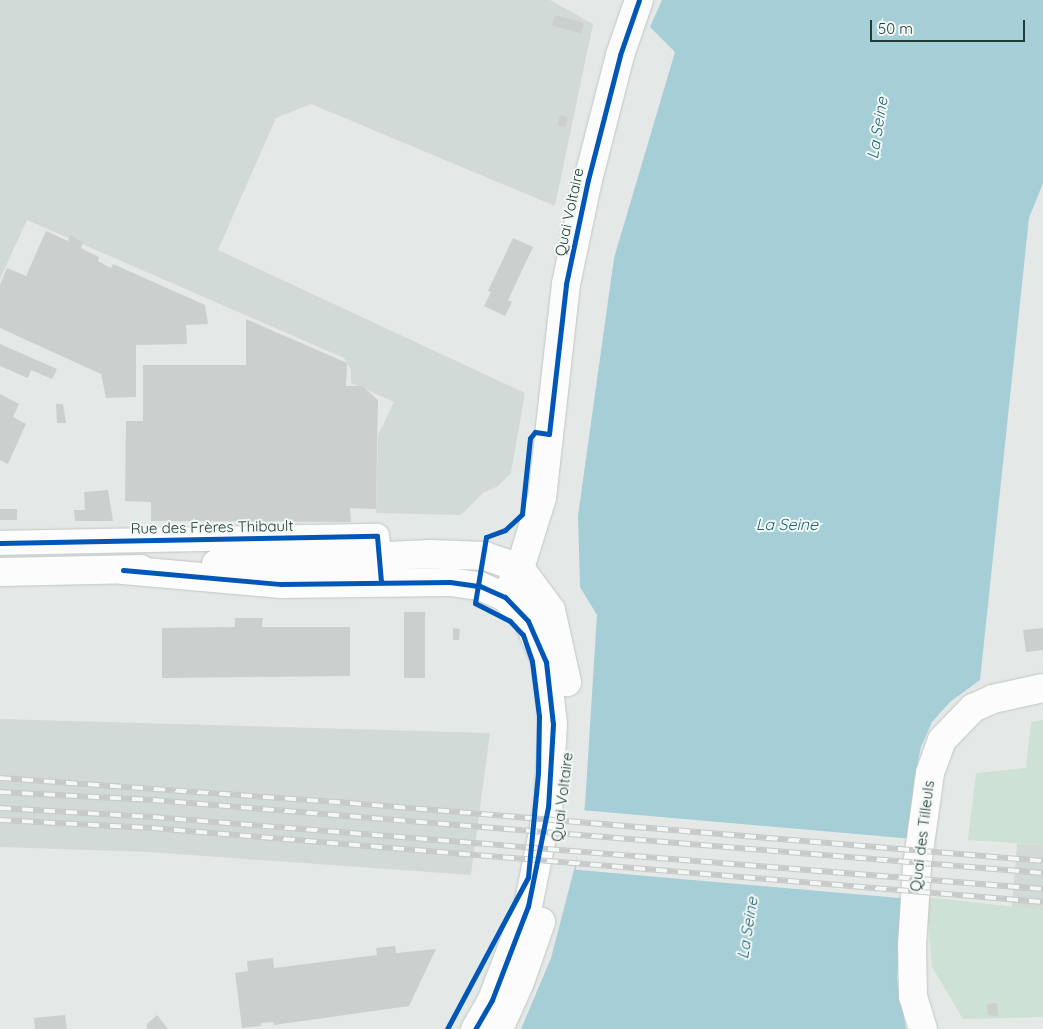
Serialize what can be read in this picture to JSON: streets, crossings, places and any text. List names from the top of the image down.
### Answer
{
  "streets": {
    "street": ["Quai Voltaire", "Rue des Frères Thibault", "Quai des Tilleuls"]
  },
  "water": ["La Seine"],
  "scale_bar": "50 m"
}
